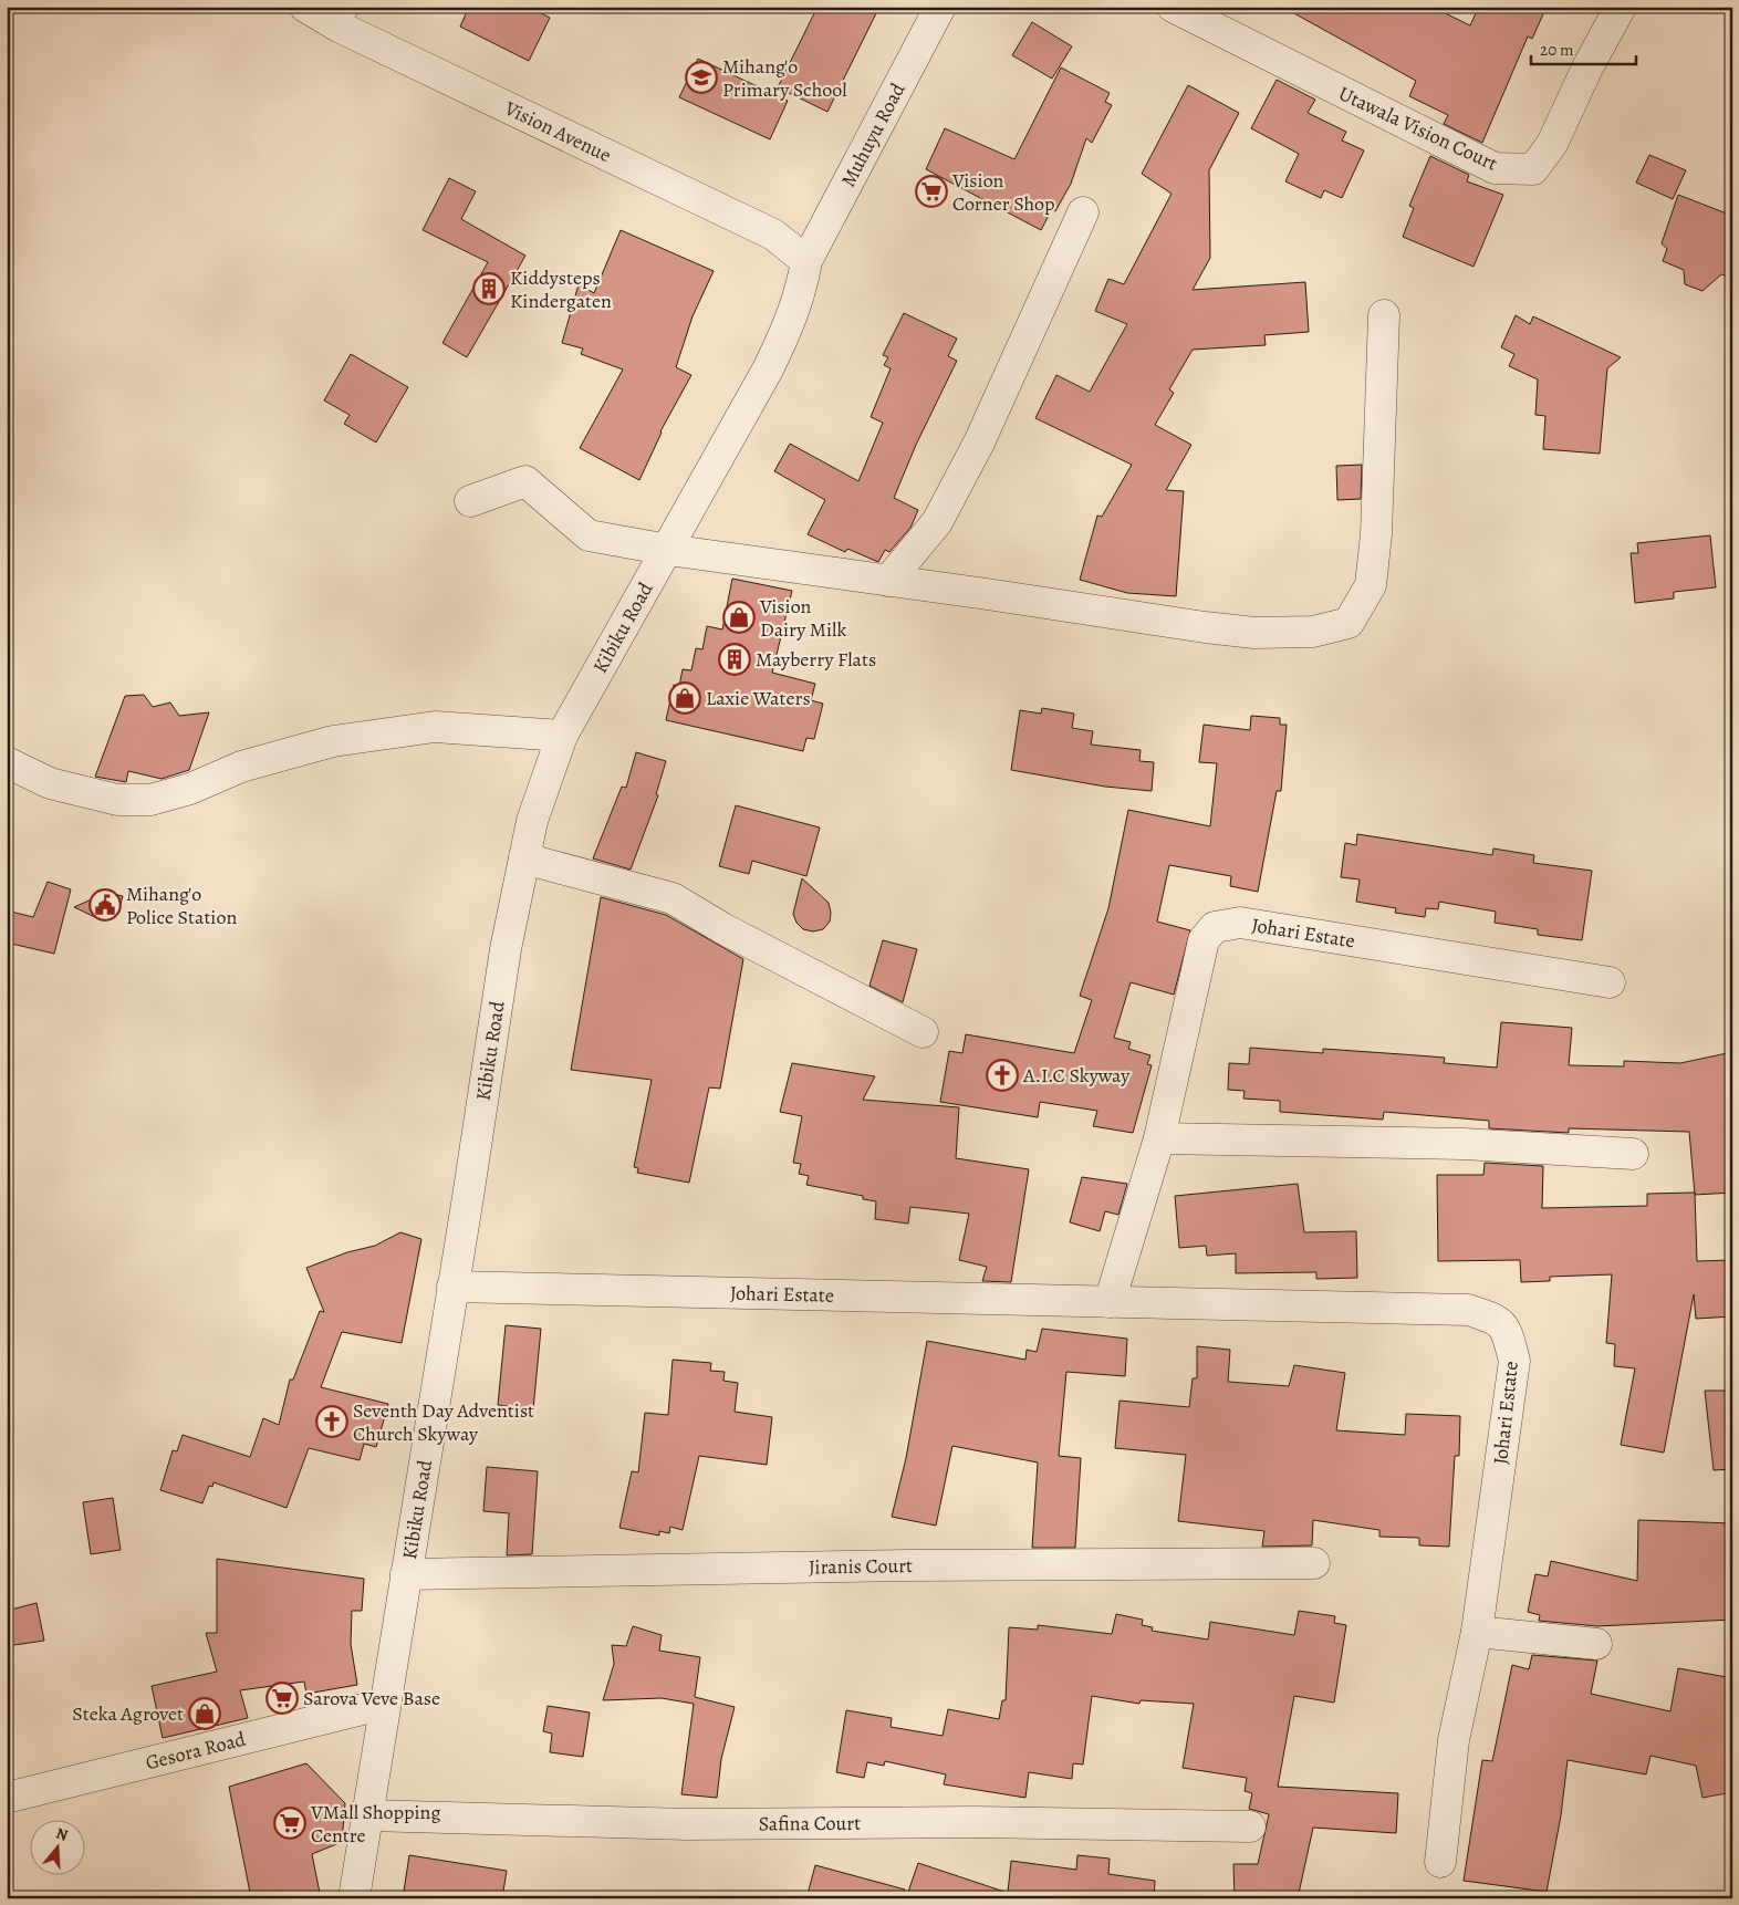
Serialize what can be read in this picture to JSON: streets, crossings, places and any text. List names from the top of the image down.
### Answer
{
  "streets": {
    "street": [
      "Utawala Vision Court",
      "Vision Avenue",
      "Muhuyu Road",
      "Kibiku Road",
      "Johari Estate",
      "Jiranis Court",
      "Gesora Road",
      "Safina Court"
    ]
  },
  "crossings": [
    ["Vision Avenue", "Muhuyu Road"],
    ["Vision Avenue", "Kibiku Road"],
    ["Muhuyu Road", "Kibiku Road"],
    ["Kibiku Road", "Johari Estate"],
    ["Kibiku Road", "Jiranis Court"],
    ["Kibiku Road", "Gesora Road"],
    ["Kibiku Road", "Safina Court"]
  ],
  "places": {
    "school or university": ["Mihang'o Primary School"],
    "supermarket": ["Vision Corner Shop", "Sarova Veve Base", "VMall Shopping Centre"],
    "building": ["Kiddysteps Kindergaten", "Mayberry Flats"],
    "shop": ["Vision Dairy Milk", "Laxie Waters", "Steka Agrovet"],
    "public building": ["Mihang'o Police Station"],
    "church": ["A.I.C Skyway", "Seventh Day Adventist Church Skyway"]
  },
  "scale_bar": "20 m",
  "north": "top"
}
